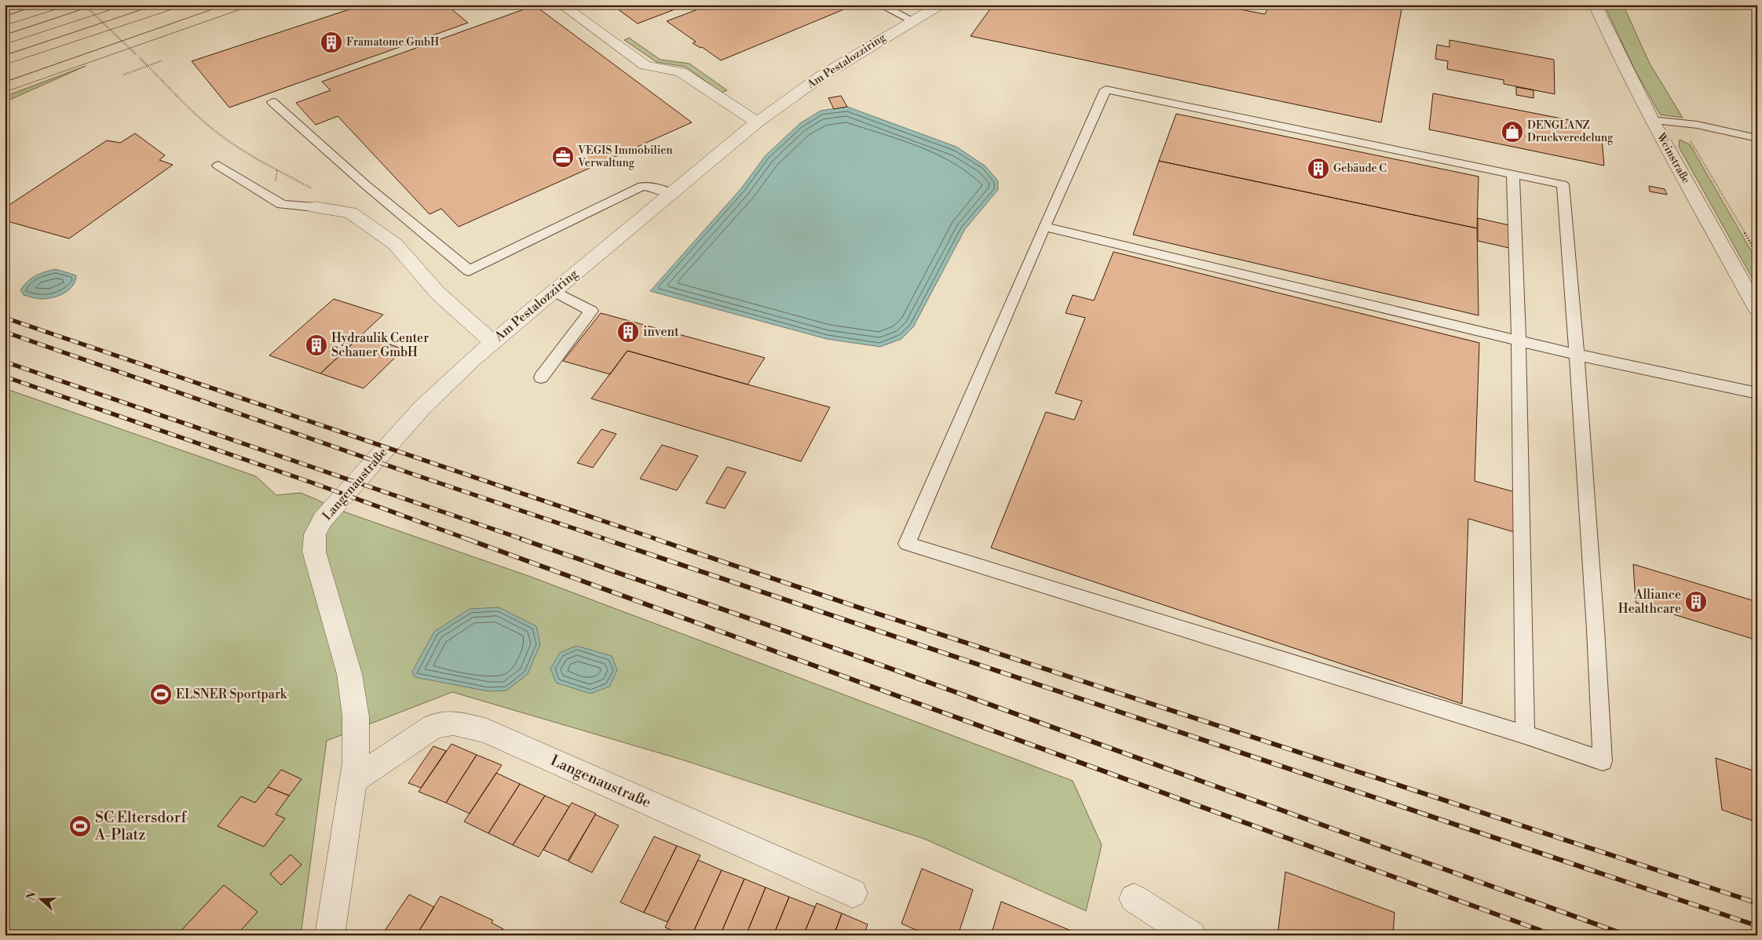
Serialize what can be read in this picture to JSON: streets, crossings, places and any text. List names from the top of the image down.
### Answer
{
  "streets": {
    "street": ["Am Pestalozziring", "Weinstraße", "Langenaustraße"]
  },
  "crossings": [
    ["Am Pestalozziring", "Langenaustraße"]
  ],
  "places": {
    "building": [
      "Framatome GmbH",
      "Gebäude C",
      "invent",
      "Hydraulik Center Schauer GmbH",
      "Alliance Healthcare"
    ],
    "shop": ["DENGLANZ Druckveredelung"],
    "office": ["VEGIS Immobilien Verwaltung"],
    "sports": ["ELSNER Sportpark", "SC Eltersdorf A-Platz"]
  },
  "north": "left"
}
